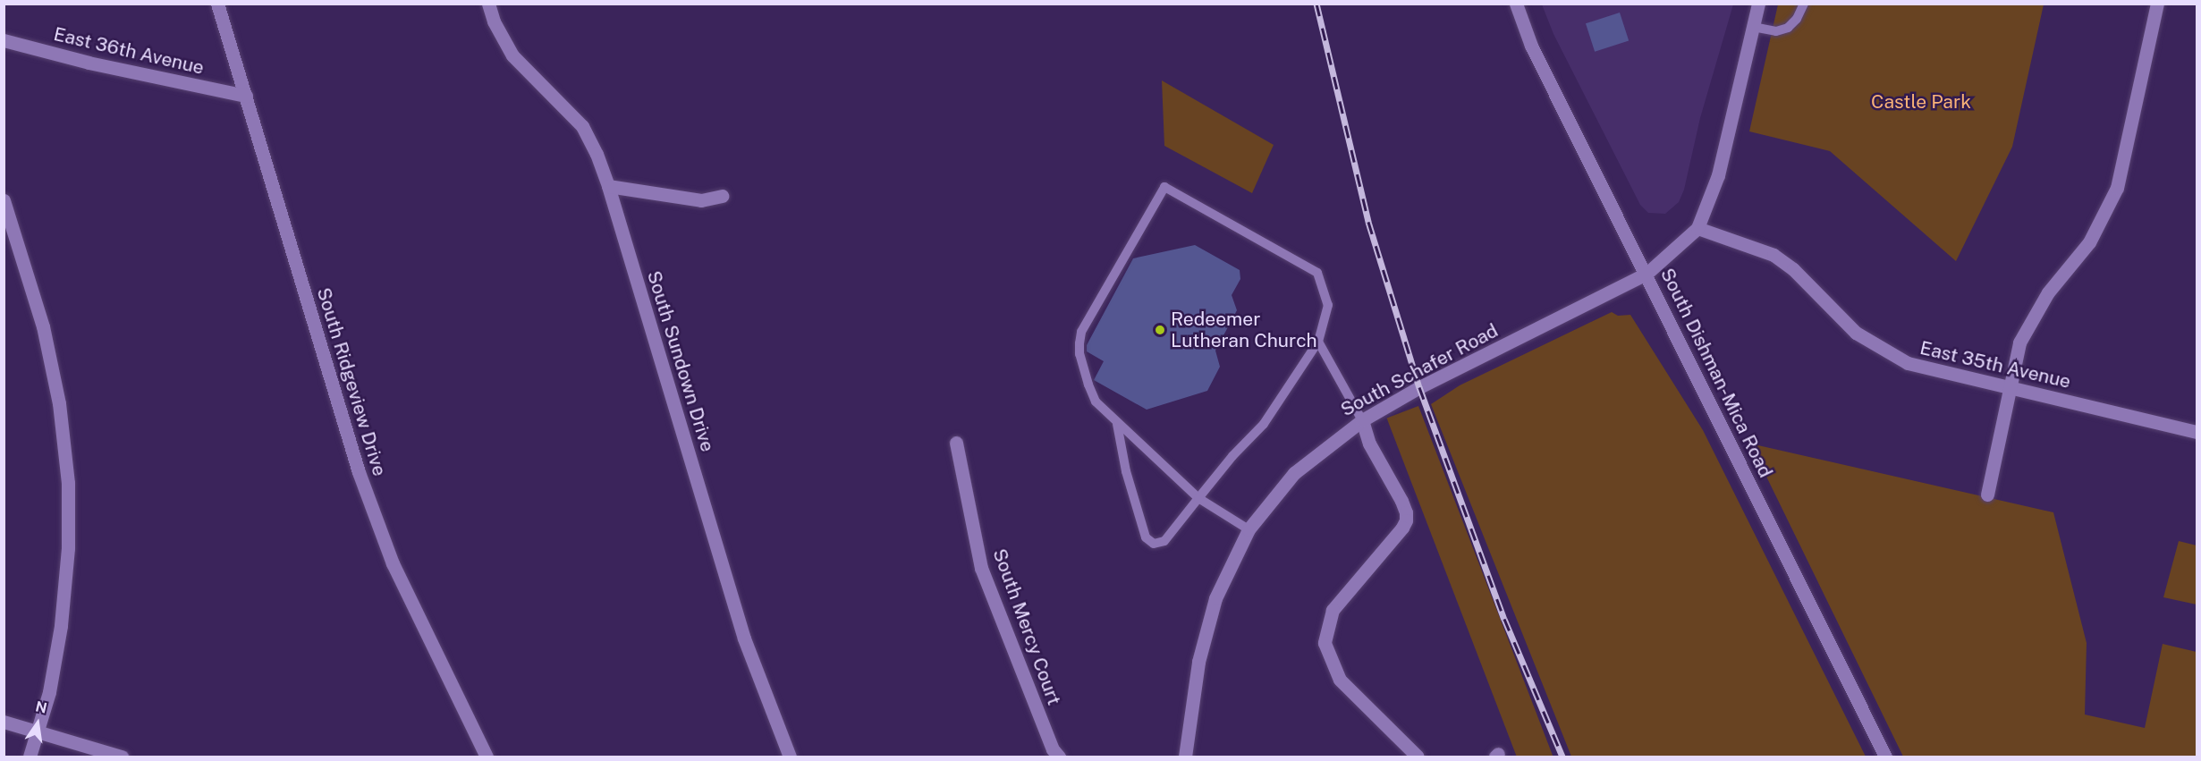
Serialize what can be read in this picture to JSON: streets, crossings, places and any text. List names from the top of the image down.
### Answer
{
  "streets": {
    "street": [
      "East 36th Avenue",
      "South Sundown Drive",
      "East 35th Avenue",
      "South Schafer Road",
      "South Dishman-Mica Road",
      "South Ridgeview Drive",
      "South Mercy Court"
    ]
  },
  "crossings": [
    ["East 36th Avenue", "South Ridgeview Drive"],
    ["East 35th Avenue", "South Schafer Road"],
    ["South Schafer Road", "South Dishman-Mica Road"]
  ],
  "parks": ["Castle Park"],
  "places": ["Redeemer Lutheran Church"],
  "north": "top"
}
